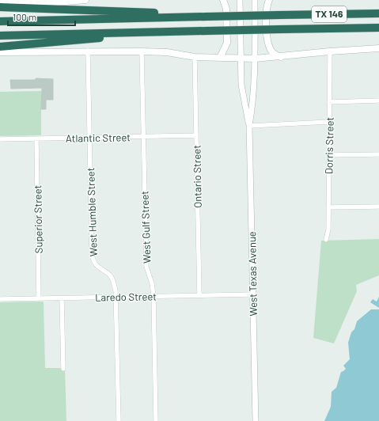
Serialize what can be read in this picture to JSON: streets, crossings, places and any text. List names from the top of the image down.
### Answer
{
  "streets": {
    "highway": ["TX 146"],
    "street": [
      "Atlantic Street",
      "Dorris Street",
      "Ontario Street",
      "West Humble Street",
      "Superior Street",
      "West Gulf Street",
      "West Texas Avenue",
      "Laredo Street"
    ]
  },
  "crossings": [
    ["Atlantic Street", "Ontario Street"],
    ["Atlantic Street", "West Humble Street"],
    ["Atlantic Street", "Superior Street"],
    ["Atlantic Street", "West Gulf Street"],
    ["Ontario Street", "Laredo Street"],
    ["West Humble Street", "Laredo Street"],
    ["Superior Street", "Laredo Street"],
    ["West Gulf Street", "Laredo Street"],
    ["West Texas Avenue", "Laredo Street"]
  ],
  "scale_bar": "100 m"
}
